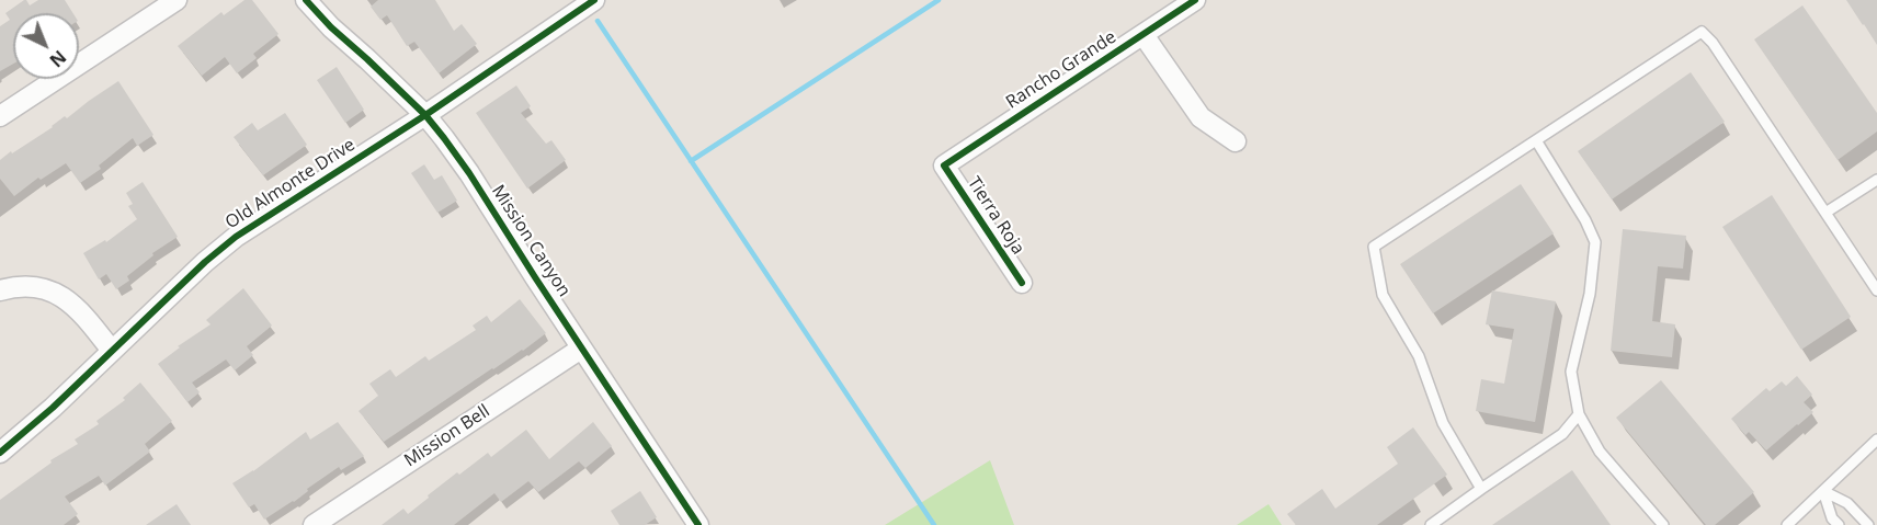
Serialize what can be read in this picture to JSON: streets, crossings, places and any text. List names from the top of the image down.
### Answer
{
  "streets": {
    "street": [
      "Rancho Grande",
      "Old Almonte Drive",
      "Tierra Roja",
      "Mission Canyon",
      "Mission Bell"
    ]
  },
  "crossings": [
    ["Rancho Grande", "Tierra Roja"],
    ["Old Almonte Drive", "Mission Canyon"],
    ["Mission Canyon", "Mission Bell"]
  ],
  "north": "bottom right"
}
